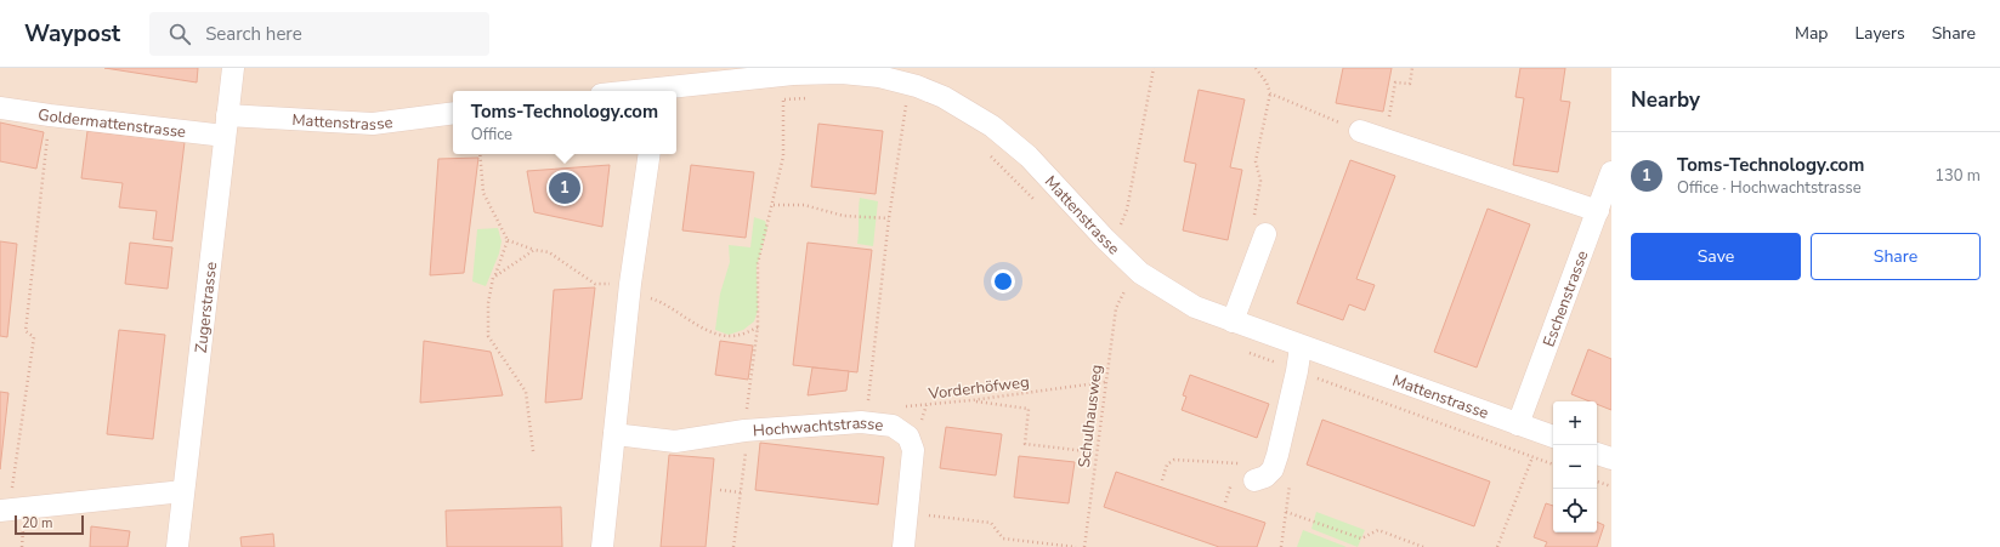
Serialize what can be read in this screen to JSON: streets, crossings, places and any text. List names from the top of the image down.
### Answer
{
  "streets": {
    "street": [
      "Mattenstrasse",
      "Goldermattenstrasse",
      "Eschenstrasse",
      "Zugerstrasse",
      "Hochwachtstrasse"
    ],
    "path": ["Vorderhöfweg", "Schulhausweg"]
  },
  "crossings": [
    ["Mattenstrasse", "Goldermattenstrasse"],
    ["Mattenstrasse", "Eschenstrasse"],
    ["Mattenstrasse", "Zugerstrasse"],
    ["Goldermattenstrasse", "Zugerstrasse"],
    ["Vorderhöfweg", "Schulhausweg"]
  ],
  "scale_bar": "20 m",
  "page": {
    "header": "Waypost",
    "search": "Search here",
    "nav": ["Map", "Layers", "Share"],
    "heading": "Nearby",
    "popup": ["Toms-Technology.com", "Office"],
    "list": [
      {
        "mark": "1",
        "name": "Toms-Technology.com",
        "note": "Office · Hochwachtstrasse",
        "value": "130 m"
      }
    ],
    "pins": "1",
    "buttons": ["Save", "Share"],
    "map_buttons": ["+", "−"],
    "scale": "20 m"
  }
}
